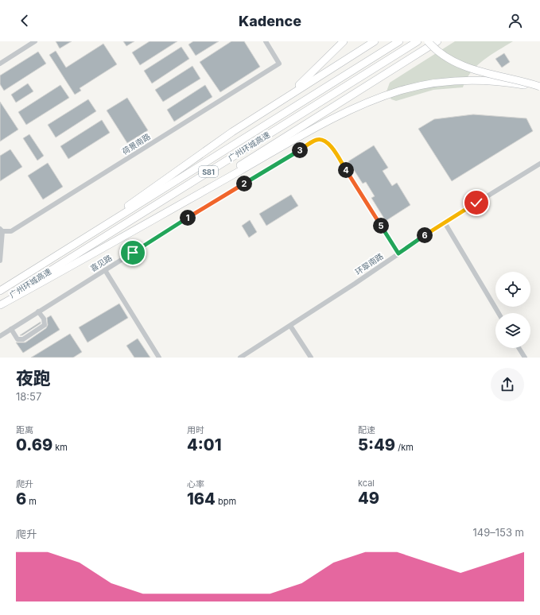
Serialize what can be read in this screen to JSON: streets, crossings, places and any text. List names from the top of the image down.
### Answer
{
  "streets": {
    "highway": ["广州环城高速", "S81"],
    "street": ["荷景南路", "喜见路", "环翠南路"]
  },
  "crossings": [
    ["喜见路", "环翠南路"]
  ],
  "page": {
    "header": "Kadence",
    "pins": [
      "3",
      "4",
      "2",
      "1",
      "5",
      "6"
    ],
    "heading": ["夜跑", "18:57"],
    "stats": [
      ["距离", "0.69 km"],
      ["用时", "4:01"],
      ["配速", "5:49 /km"],
      ["爬升", "6 m"],
      ["心率", "164 bpm"],
      ["kcal", "49"]
    ],
    "chart": ["爬升", "149–153 m"]
  }
}
